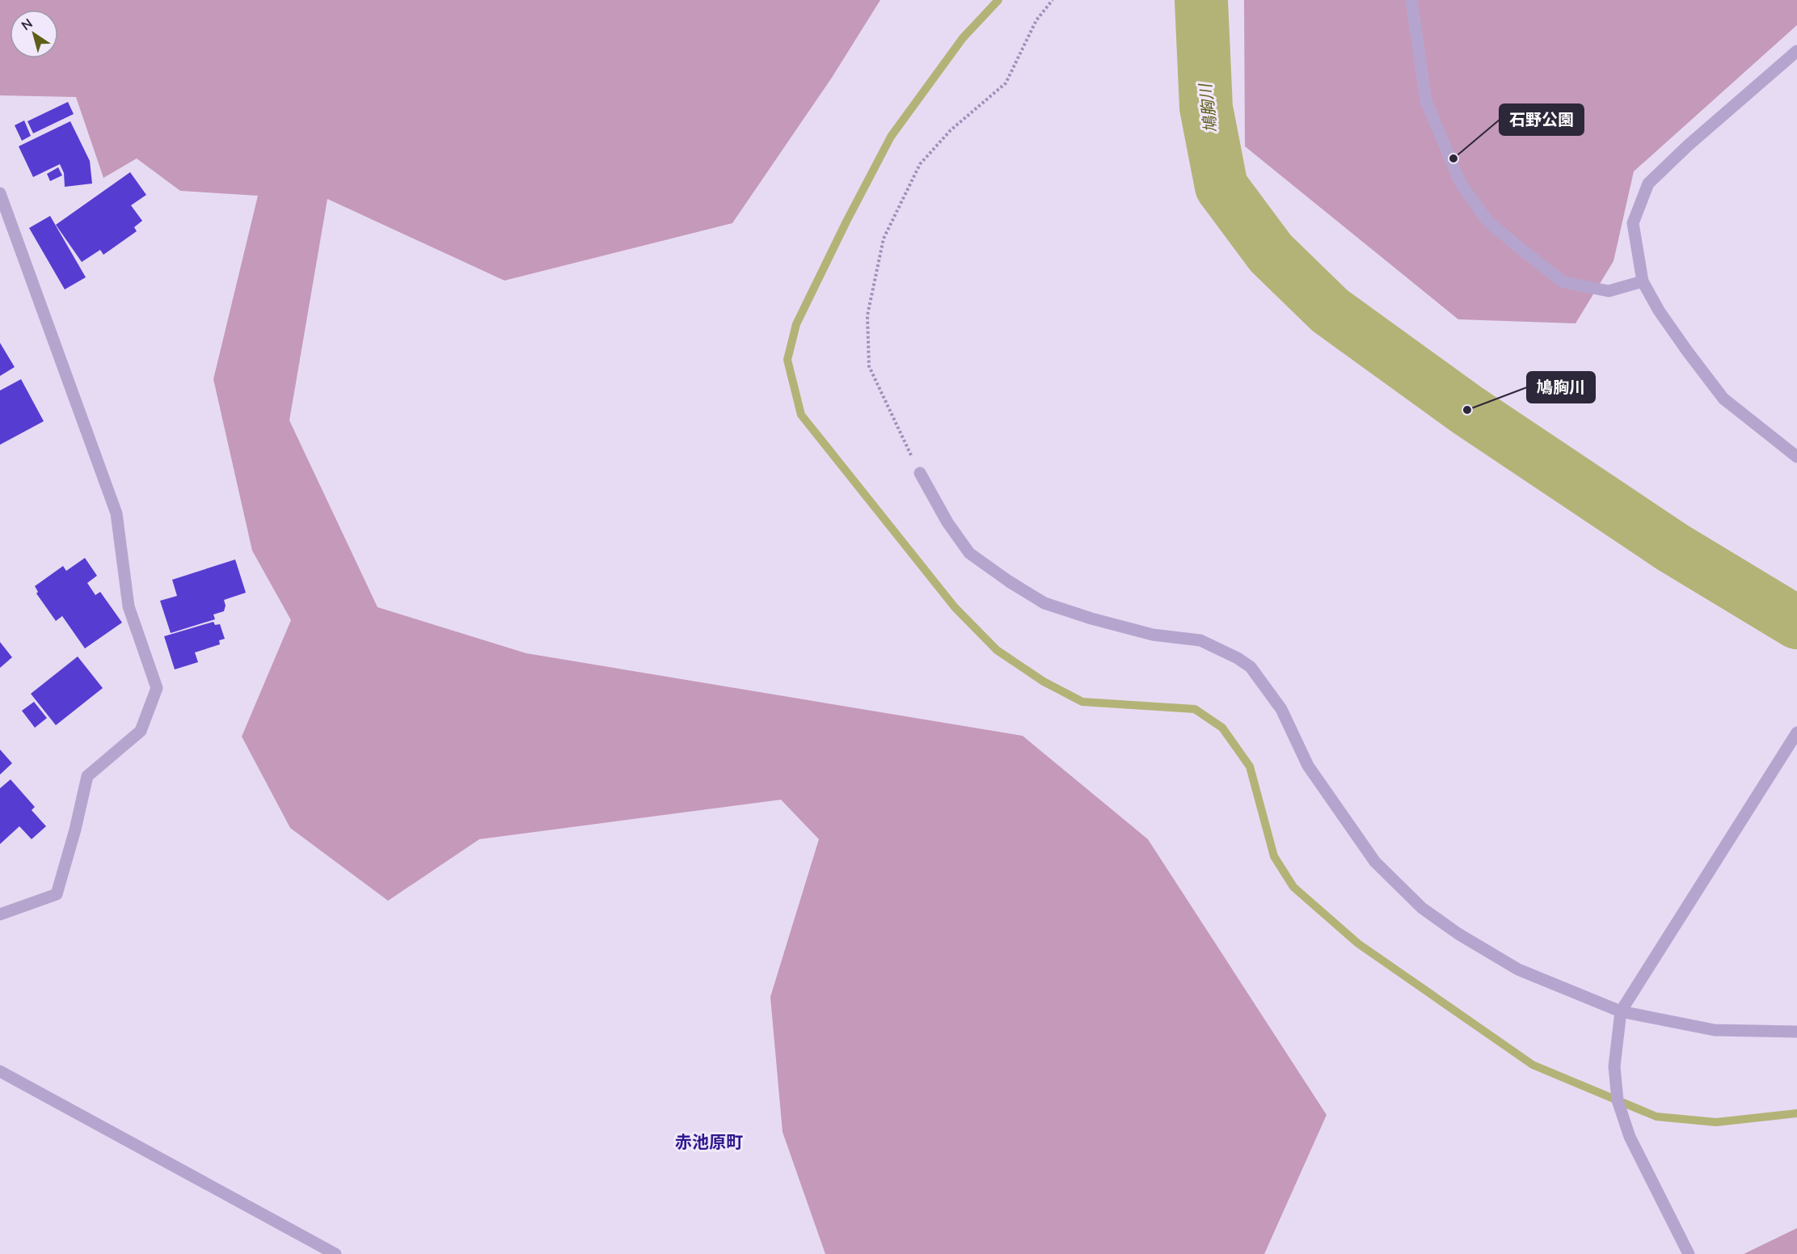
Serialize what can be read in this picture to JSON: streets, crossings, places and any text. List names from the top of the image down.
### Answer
{
  "districts": ["赤池原町"],
  "water": ["鳩胸川"],
  "places": ["石野公園", "鳩胸川"],
  "north": "top left"
}
